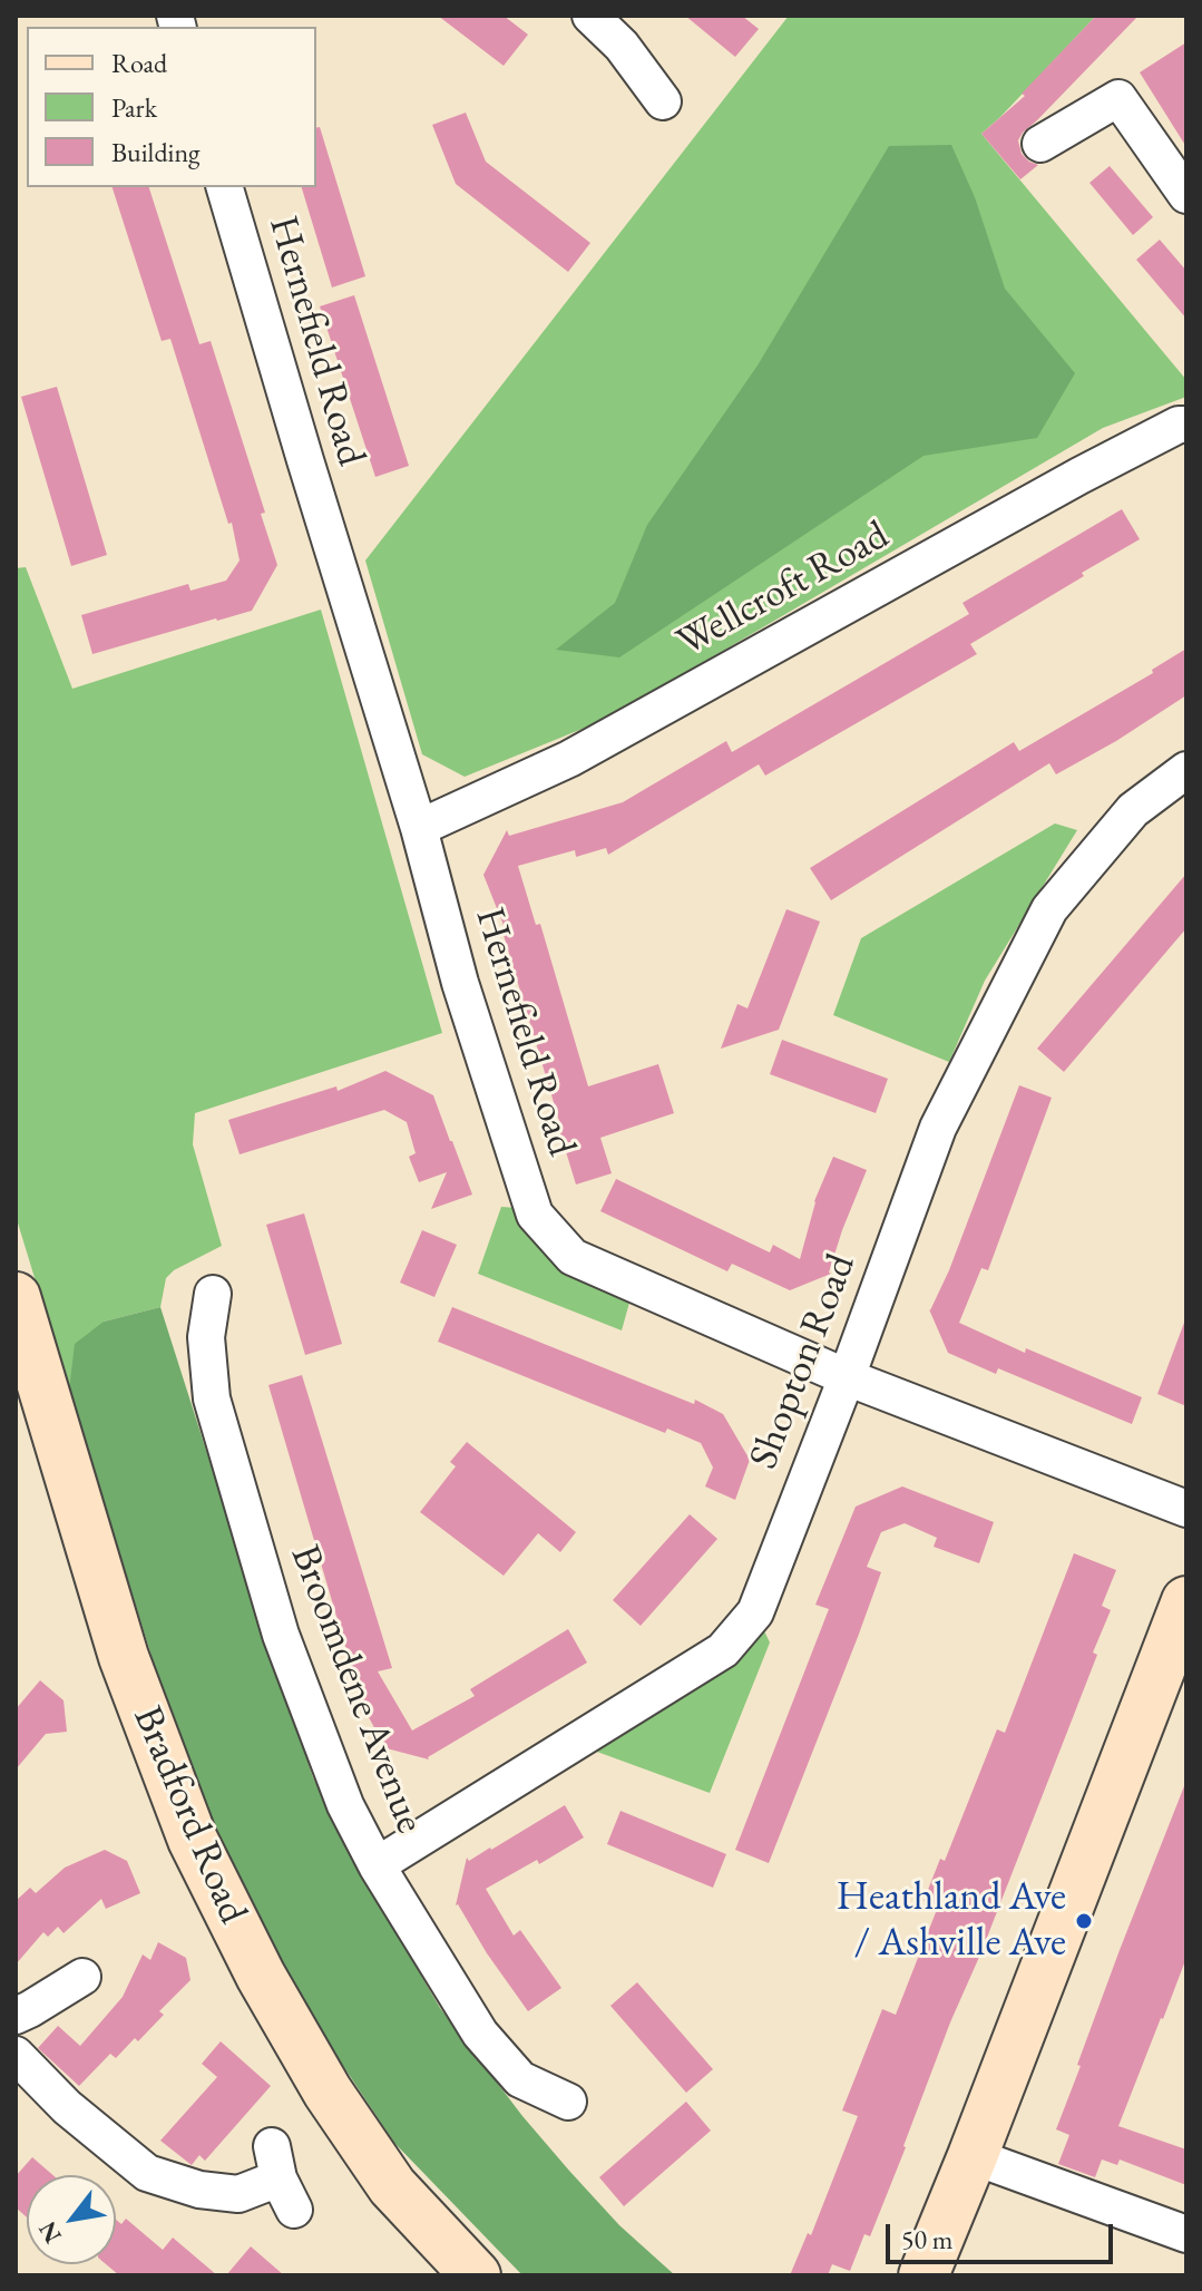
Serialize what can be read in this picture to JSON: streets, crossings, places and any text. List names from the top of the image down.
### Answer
{
  "streets": {
    "main road": ["Bradford Road"],
    "street": [
      "Hernefield Road",
      "Wellcroft Road",
      "Shopton Road",
      "Broomdene Avenue"
    ]
  },
  "crossings": [
    ["Hernefield Road", "Wellcroft Road"],
    ["Hernefield Road", "Shopton Road"],
    ["Shopton Road", "Broomdene Avenue"]
  ],
  "places": ["Heathland Ave / Ashville Ave"],
  "legend": ["Road", "Park", "Building"],
  "scale_bar": "50 m",
  "north": "bottom left"
}
